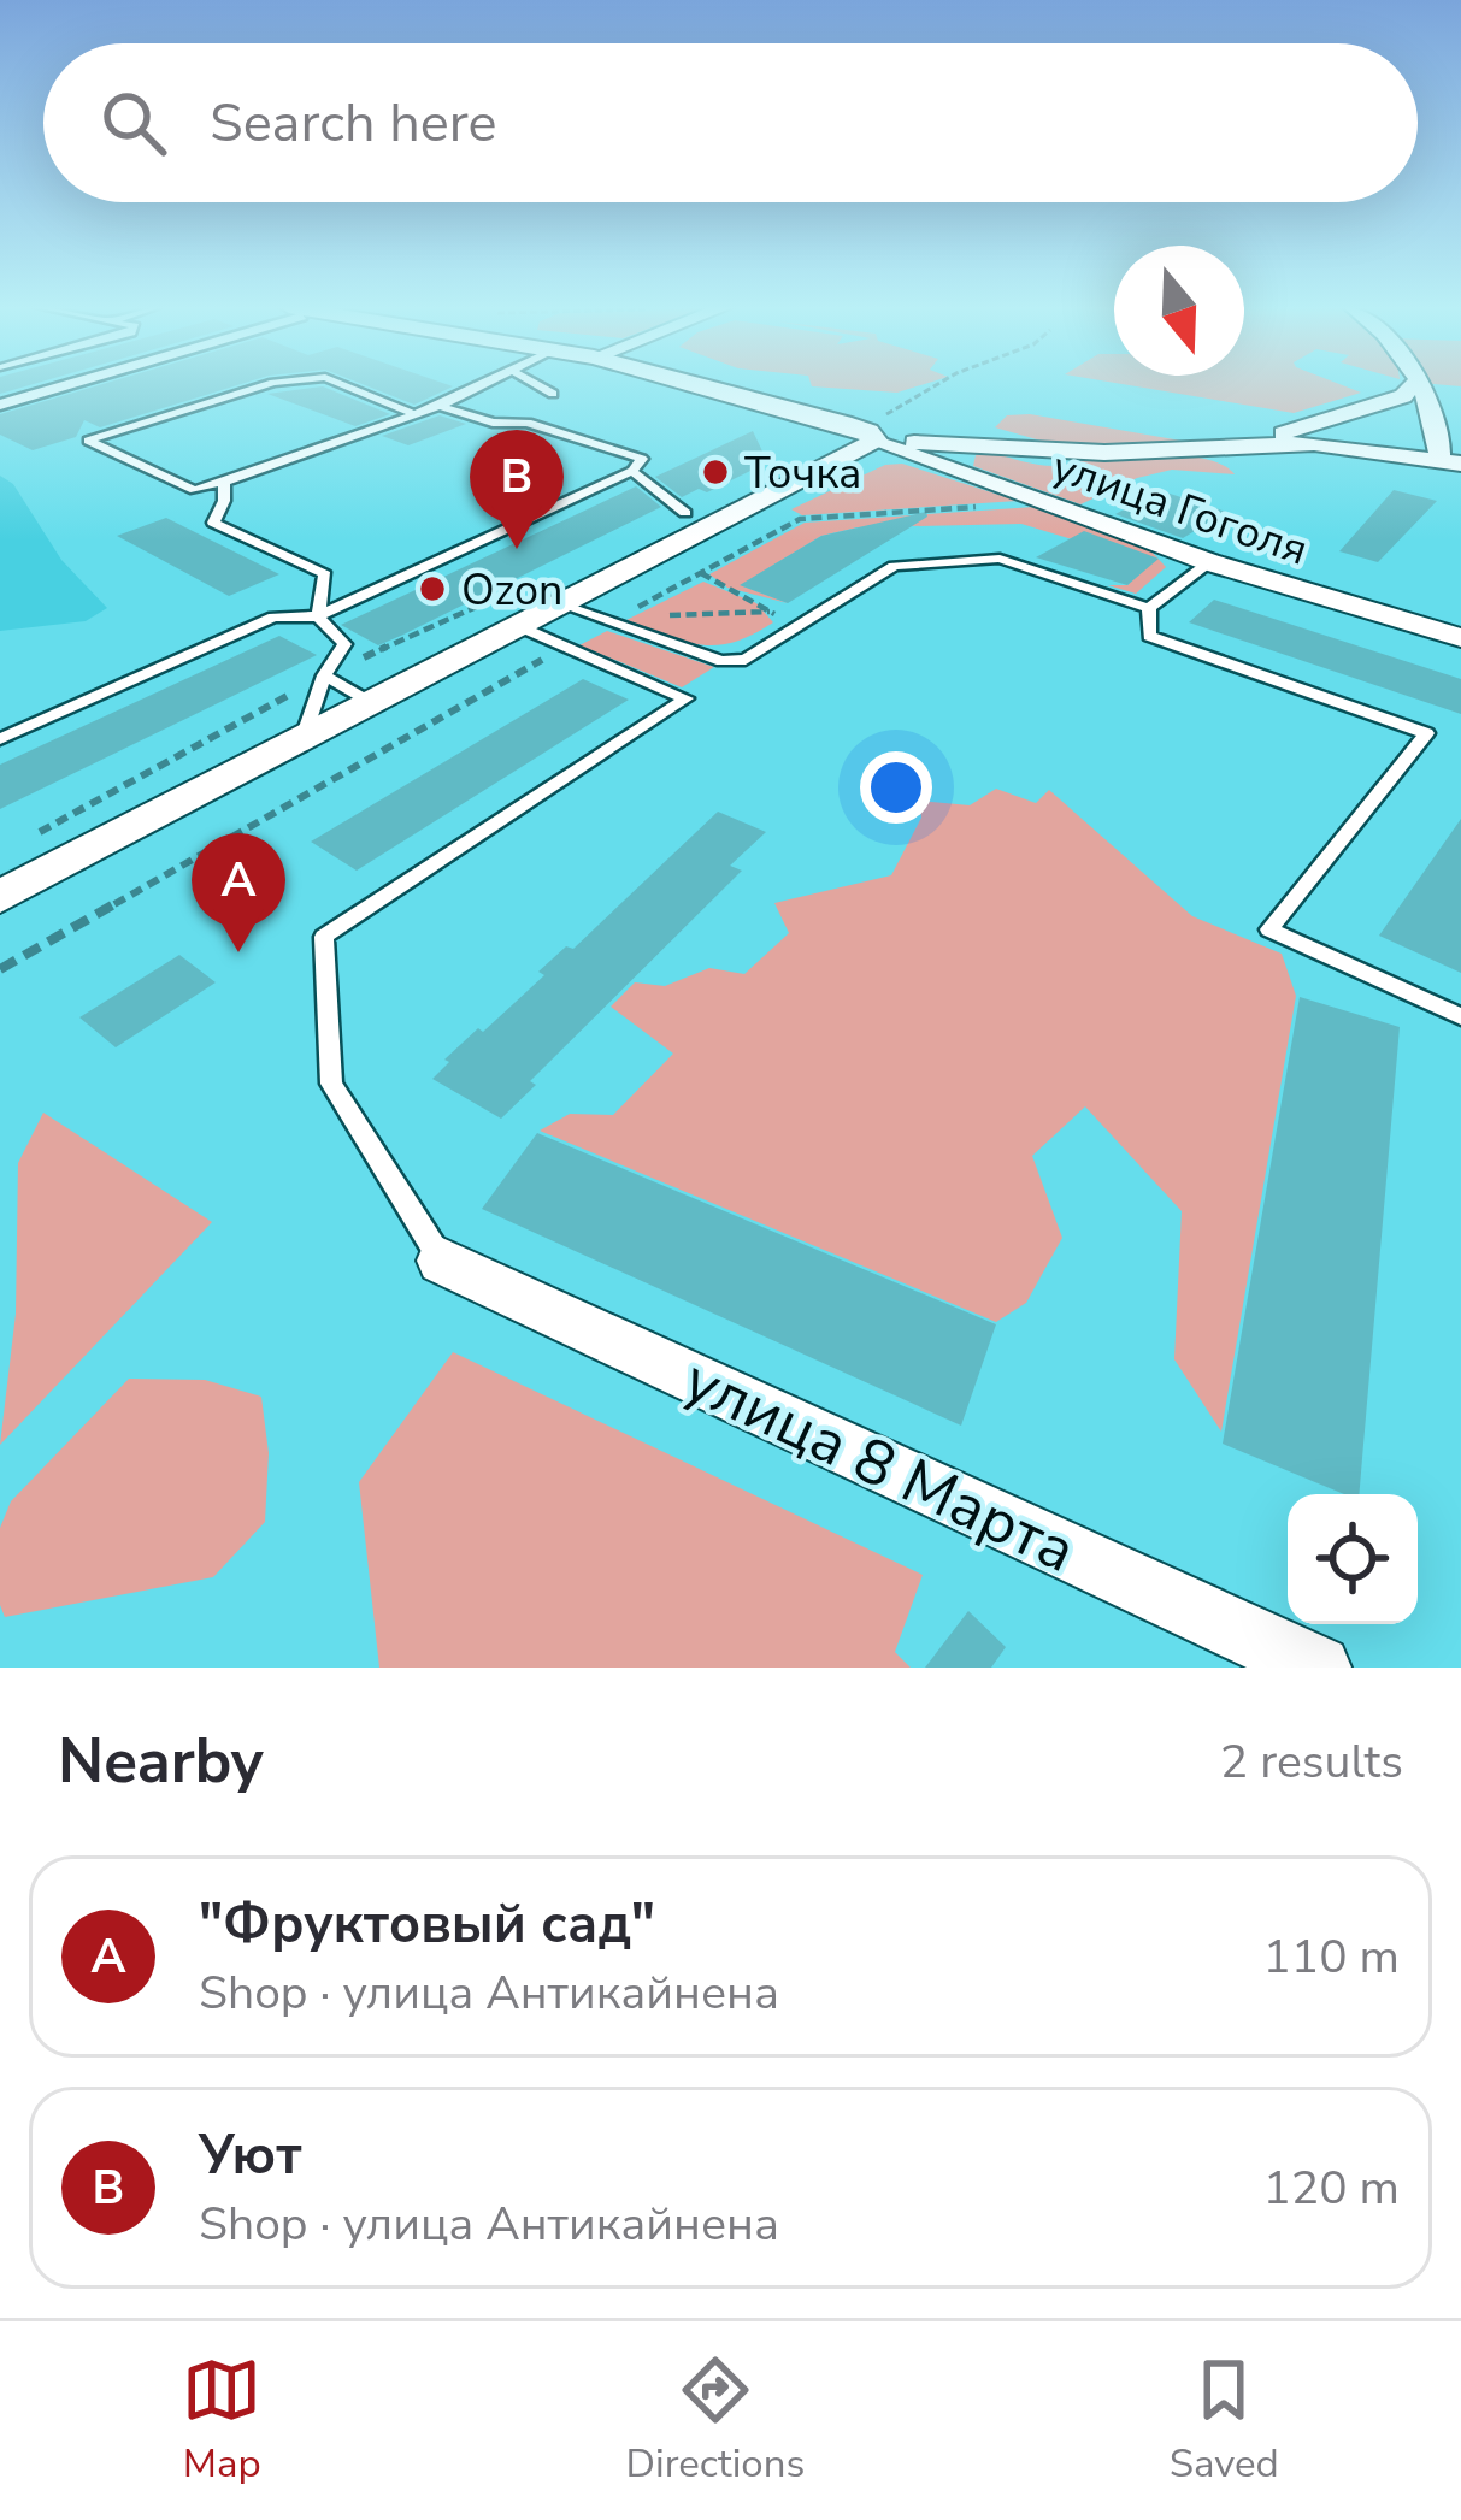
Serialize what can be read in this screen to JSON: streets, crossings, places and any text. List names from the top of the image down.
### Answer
{
  "streets": {
    "street": ["улица Гоголя", "улица 8 Марта"]
  },
  "places": ["Точка", "Ozon"],
  "north": "bottom",
  "page": {
    "search": "Search here",
    "pins": ["B", "A"],
    "heading": ["Nearby", "2 results"],
    "list": [
      {
        "mark": "A",
        "name": "\"Фруктовый сад\"",
        "note": "Shop · улица Антикайнена",
        "value": "110 m"
      },
      {
        "mark": "B",
        "name": "Уют",
        "note": "Shop · улица Антикайнена",
        "value": "120 m"
      }
    ],
    "nav": ["Map", "Directions", "Saved"]
  }
}
